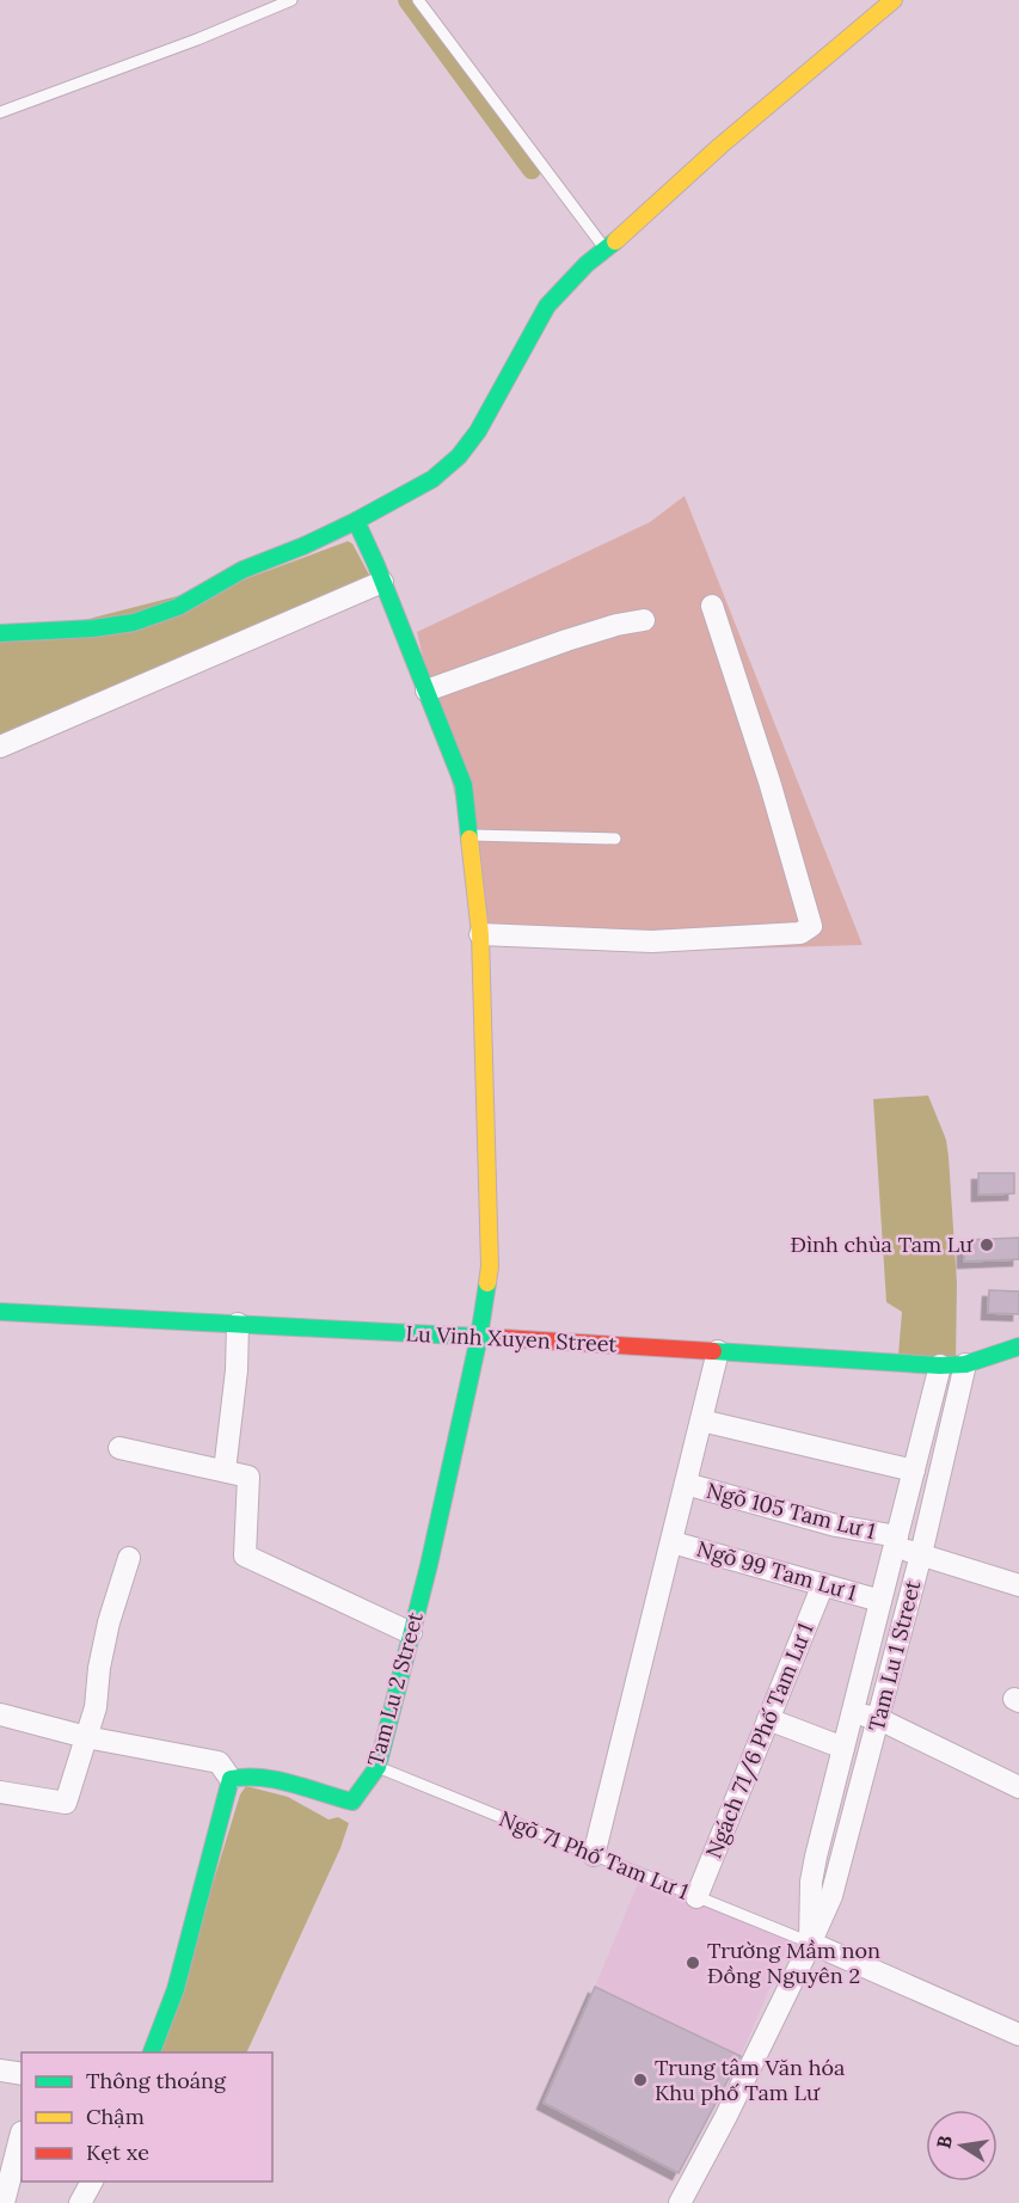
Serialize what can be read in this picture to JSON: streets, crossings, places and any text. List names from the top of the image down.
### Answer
{
  "streets": {
    "street": [
      "Lu Vinh Xuyen Street",
      "Ngõ 105 Tam Lư 1",
      "Ngõ 99 Tam Lư 1",
      "Tam Lu 1 Street",
      "Tam Lu 2 Street",
      "Ngách 71/6 Phố Tam Lư 1"
    ],
    "lane": ["Ngõ 71 Phố Tam Lư 1"]
  },
  "crossings": [
    ["Lu Vinh Xuyen Street", "Tam Lu 1 Street"],
    ["Lu Vinh Xuyen Street", "Tam Lu 2 Street"],
    ["Ngõ 105 Tam Lư 1", "Tam Lu 1 Street"],
    ["Ngõ 99 Tam Lư 1", "Tam Lu 1 Street"],
    ["Ngõ 99 Tam Lư 1", "Ngách 71/6 Phố Tam Lư 1"],
    ["Tam Lu 1 Street", "Ngõ 71 Phố Tam Lư 1"],
    ["Tam Lu 2 Street", "Ngõ 71 Phố Tam Lư 1"],
    ["Ngách 71/6 Phố Tam Lư 1", "Ngõ 71 Phố Tam Lư 1"]
  ],
  "places": ["Đình chùa Tam Lư", "Trường Mầm non Đồng Nguyên 2", "Trung tâm Văn hóa Khu phố Tam Lư"],
  "legend": ["Thông thoáng", "Chậm", "Kẹt xe"],
  "north": "left"
}
